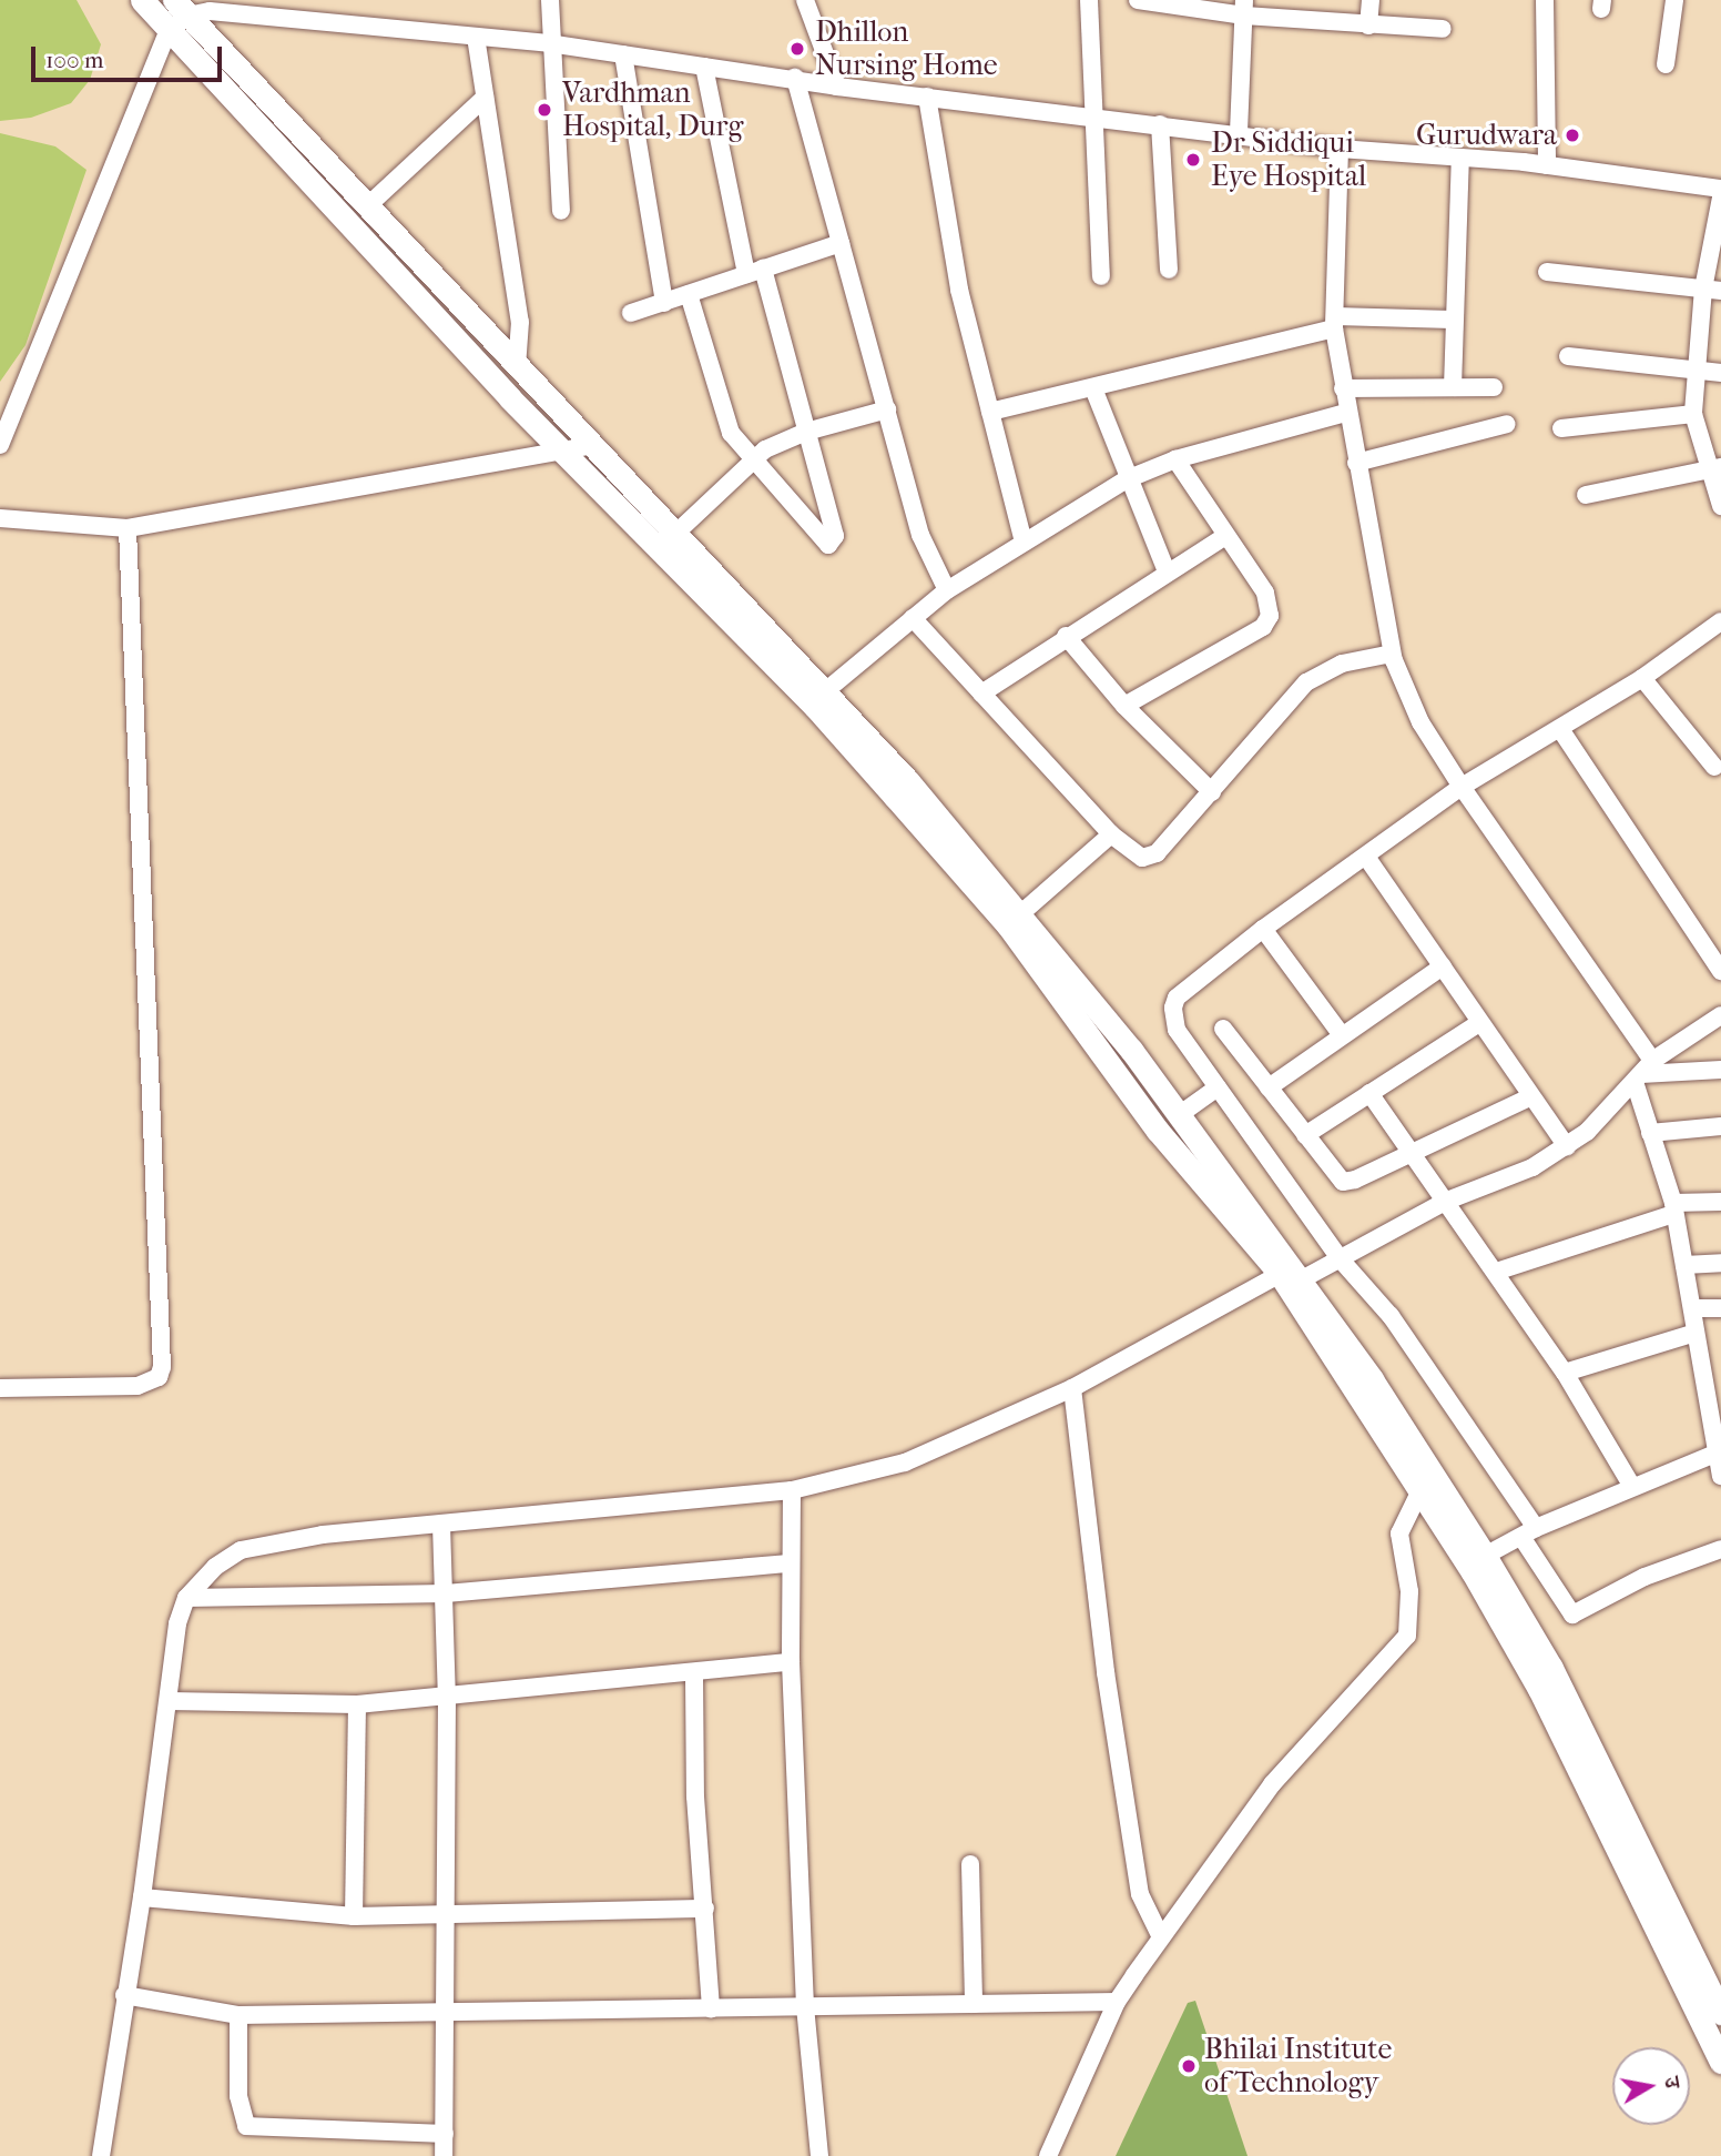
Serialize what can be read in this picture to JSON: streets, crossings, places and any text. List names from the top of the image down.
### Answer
{
  "places": [
    "Dhillon Nursing Home",
    "Vardhman Hospital, Durg",
    "Gurudwara",
    "Dr Siddiqui Eye Hospital",
    "Bhilai Institute of Technology"
  ],
  "scale_bar": "100 m",
  "north": "right"
}
